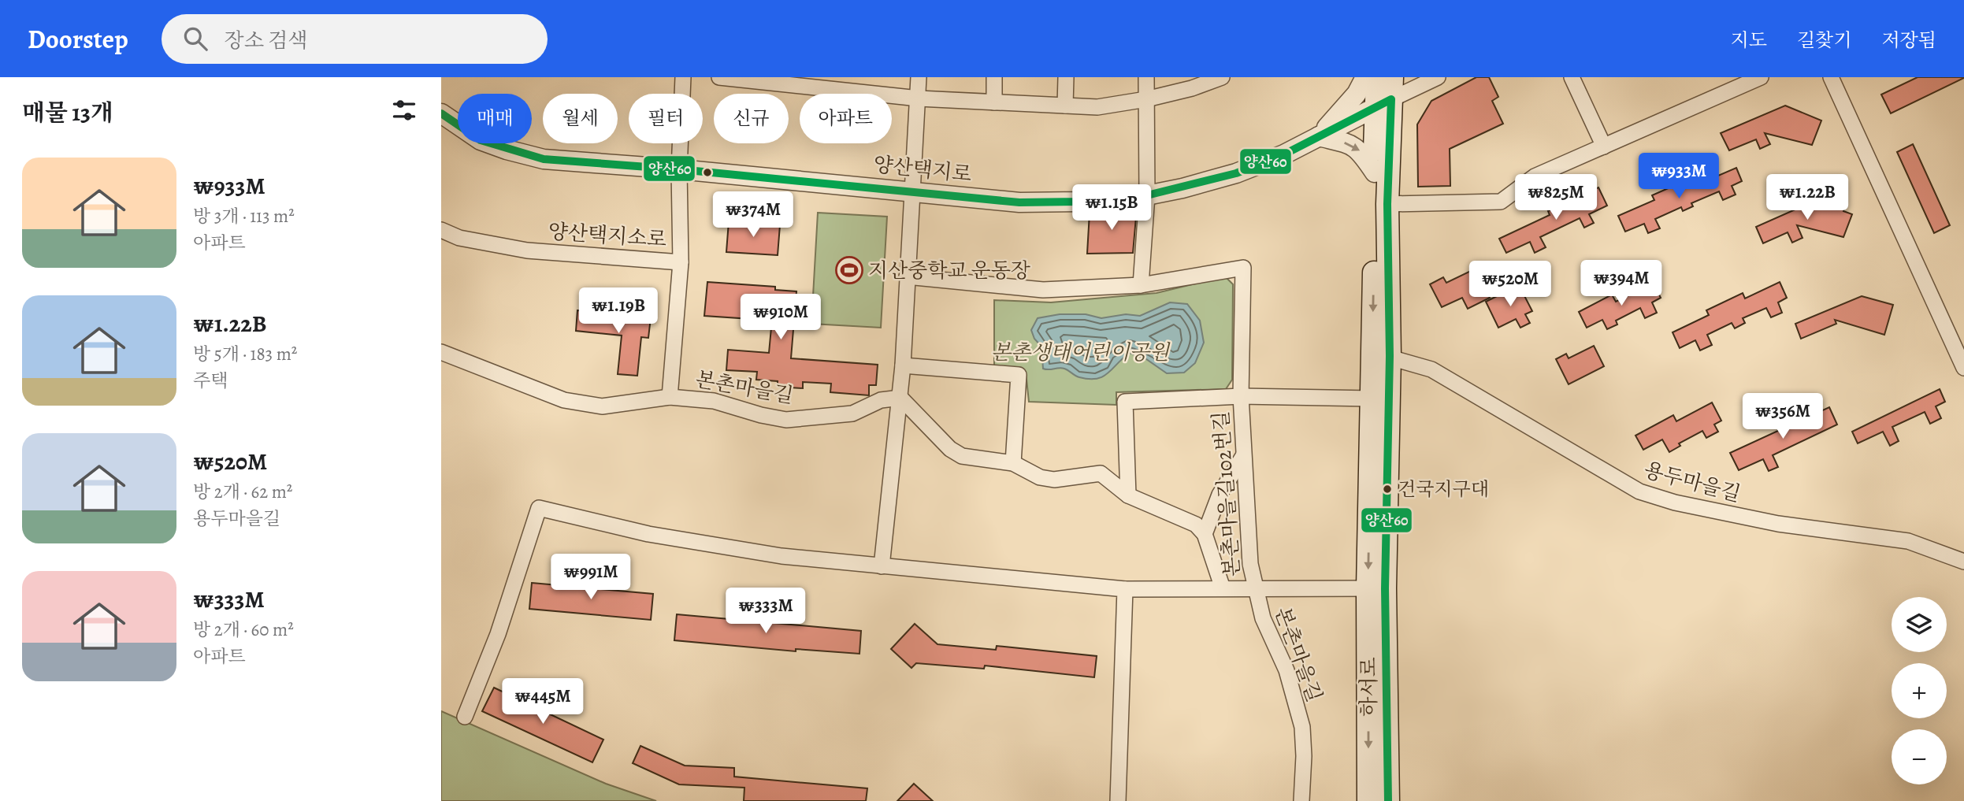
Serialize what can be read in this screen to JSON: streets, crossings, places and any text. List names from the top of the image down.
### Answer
{
  "streets": {
    "main road": ["하서로"],
    "street": [
      "양산택지로",
      "양산택지소로",
      "본촌마을길",
      "용두마을길",
      "본촌마을길102번길"
    ]
  },
  "crossings": [
    ["양산택지로", "양산택지소로"],
    ["양산택지로", "하서로"],
    ["양산택지소로", "본촌마을길"],
    ["본촌마을길", "본촌마을길102번길"],
    ["용두마을길", "하서로"]
  ],
  "parks": ["본촌생태어린이공원"],
  "places": {
    "sports": ["지산중학교 운동장"],
    "other": ["건국지구대"]
  },
  "lines": ["transit line 양산60"],
  "page": {
    "header": "Doorstep",
    "search": "장소 검색",
    "nav": ["지도", "길찾기", "저장됨"],
    "heading": "매물 13개",
    "chip": [
      "매매",
      "월세",
      "필터",
      "신규",
      "아파트"
    ],
    "list": [
      {
        "name": "₩933M",
        "note": "방 3개 · 113 m² · 아파트"
      },
      {
        "name": "₩1.22B",
        "note": "방 5개 · 183 m² · 주택"
      },
      {
        "name": "₩520M",
        "note": "방 2개 · 62 m² · 용두마을길"
      },
      {
        "name": "₩333M",
        "note": "방 2개 · 60 m² · 아파트"
      }
    ],
    "price": [
      "₩933M",
      "₩825M",
      "₩1.22B",
      "₩1.15B",
      "₩374M",
      "₩394M",
      "₩520M",
      "₩1.19B",
      "₩910M",
      "₩356M",
      "₩991M",
      "₩333M",
      "₩445M"
    ],
    "map_buttons": ["+", "−"]
  }
}
